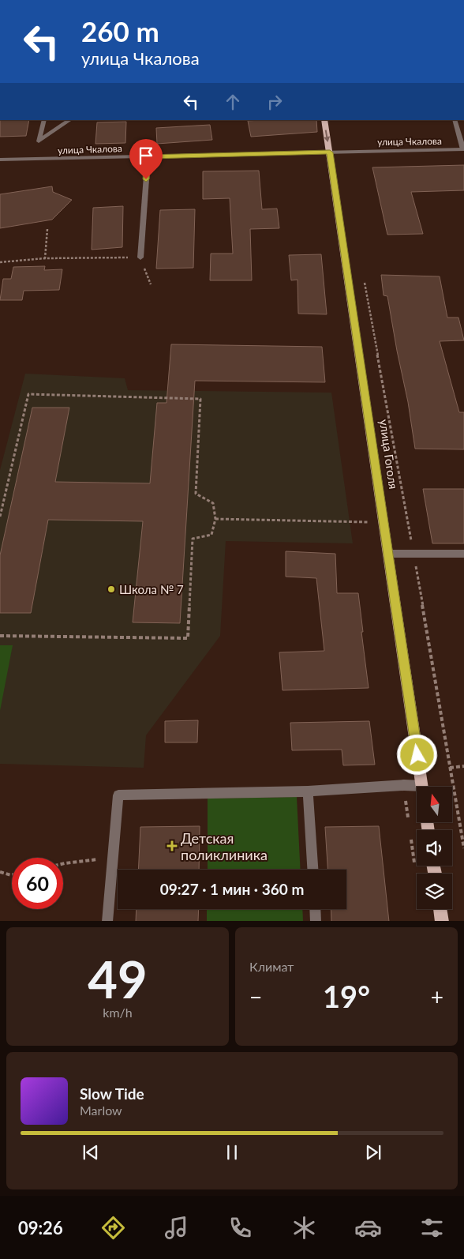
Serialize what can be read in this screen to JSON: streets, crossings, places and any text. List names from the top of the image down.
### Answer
{
  "streets": {
    "main road": ["улица Гоголя"],
    "street": ["улица Чкалова"]
  },
  "crossings": [
    ["улица Чкалова", "улица Гоголя"]
  ],
  "places": {
    "other": ["Школа № 7"],
    "health": ["Детская поликлиника"]
  },
  "north": "top",
  "page": {
    "turn": ["260 m", "улица Чкалова"],
    "limit": "60",
    "trip": "09:27 · 1 мин · 360 m",
    "tile": [
      ["49", "km/h"],
      "Климат"
    ],
    "heat": ["−", "19°", "+"],
    "song": ["Slow Tide", "Marlow"],
    "tabs": "09:26"
  }
}
